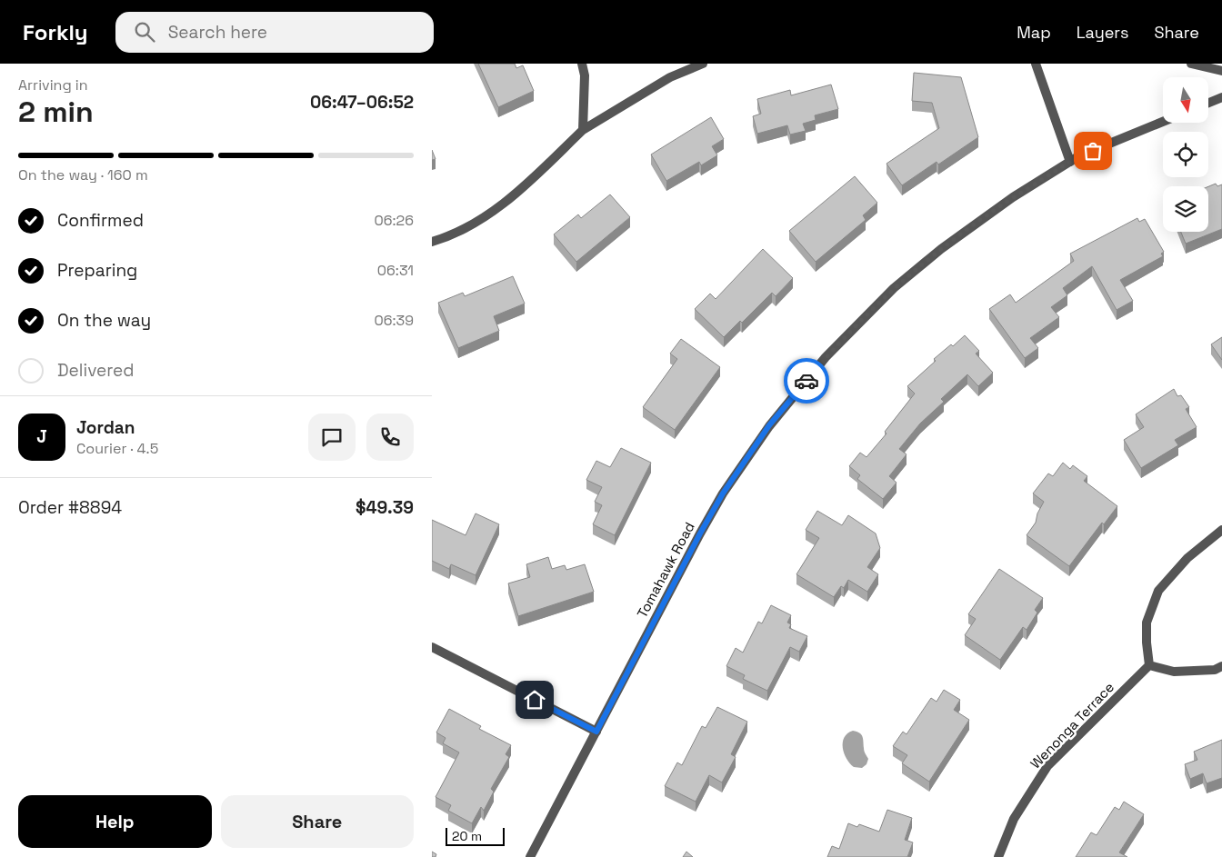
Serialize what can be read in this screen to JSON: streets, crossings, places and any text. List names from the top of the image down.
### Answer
{
  "streets": {
    "street": ["Tomahawk Road", "Wenonga Terrace"]
  },
  "scale_bar": "20 m",
  "north": "bottom",
  "page": {
    "header": "Forkly",
    "search": "Search here",
    "nav": ["Map", "Layers", "Share"],
    "heading": ["2 min", "Arriving in", "06:47–06:52"],
    "panel": [
      "Jordan",
      "Courier · 4.5",
      "Order #8894",
      "$49.39"
    ],
    "bar": "On the way · 160 m",
    "list": [
      ["Confirmed", "06:26"],
      ["Preparing", "06:31"],
      ["On the way", "06:39"],
      "Delivered"
    ],
    "round": "J",
    "buttons": ["Help", "Share"],
    "scale": "20 m"
  }
}
